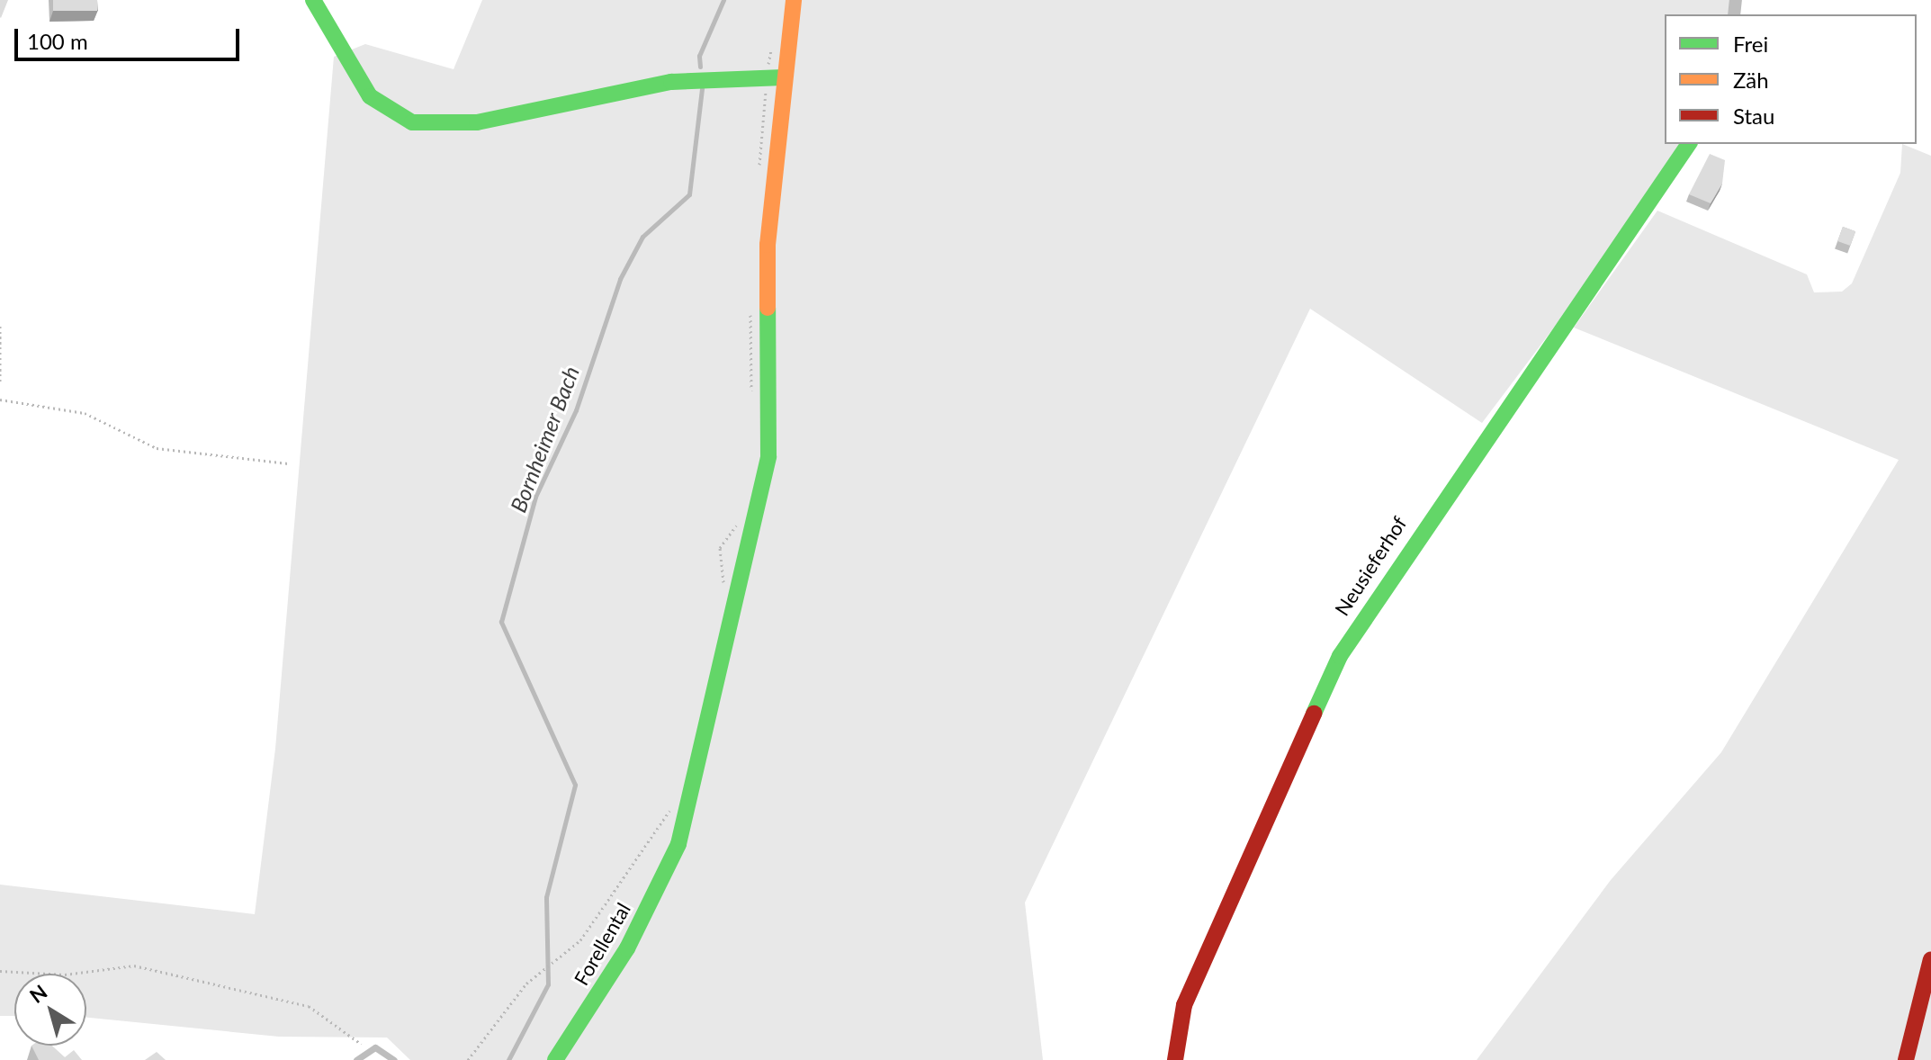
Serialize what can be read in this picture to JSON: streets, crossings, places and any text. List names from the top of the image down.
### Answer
{
  "streets": {
    "street": ["Neusieferhof", "Forellental"]
  },
  "water": ["Bornheimer Bach"],
  "legend": ["Frei", "Zäh", "Stau"],
  "scale_bar": "100 m",
  "north": "top left"
}
